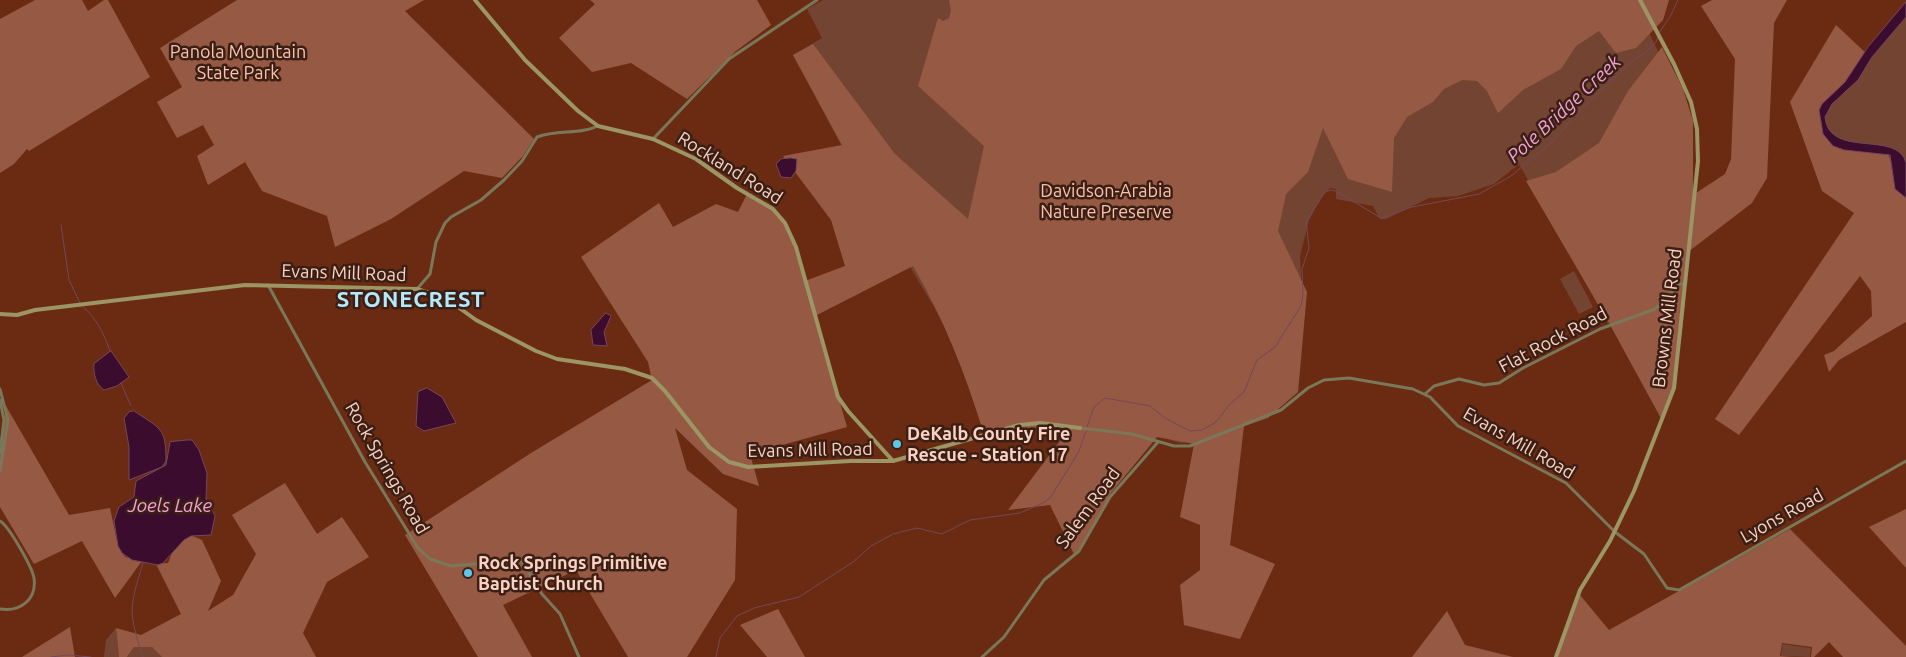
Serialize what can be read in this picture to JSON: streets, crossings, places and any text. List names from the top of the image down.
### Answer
{
  "streets": {
    "main road": ["Rockland Road", "Evans Mill Road", "Browns Mill Road"],
    "street": [
      "Flat Rock Road",
      "Rock Springs Road",
      "Salem Road",
      "Lyons Road"
    ]
  },
  "crossings": [
    ["Rockland Road", "Evans Mill Road"],
    ["Evans Mill Road", "Browns Mill Road"],
    ["Evans Mill Road", "Flat Rock Road"],
    ["Evans Mill Road", "Rock Springs Road"],
    ["Evans Mill Road", "Salem Road"],
    ["Evans Mill Road", "Lyons Road"],
    ["Browns Mill Road", "Flat Rock Road"]
  ],
  "districts": ["STONECREST"],
  "water": ["Pole Bridge Creek", "Joels Lake"],
  "parks": ["Panola Mountain State Park", "Davidson-Arabia Nature Preserve"],
  "places": ["DeKalb County Fire Rescue - Station 17", "Rock Springs Primitive Baptist Church"]
}
